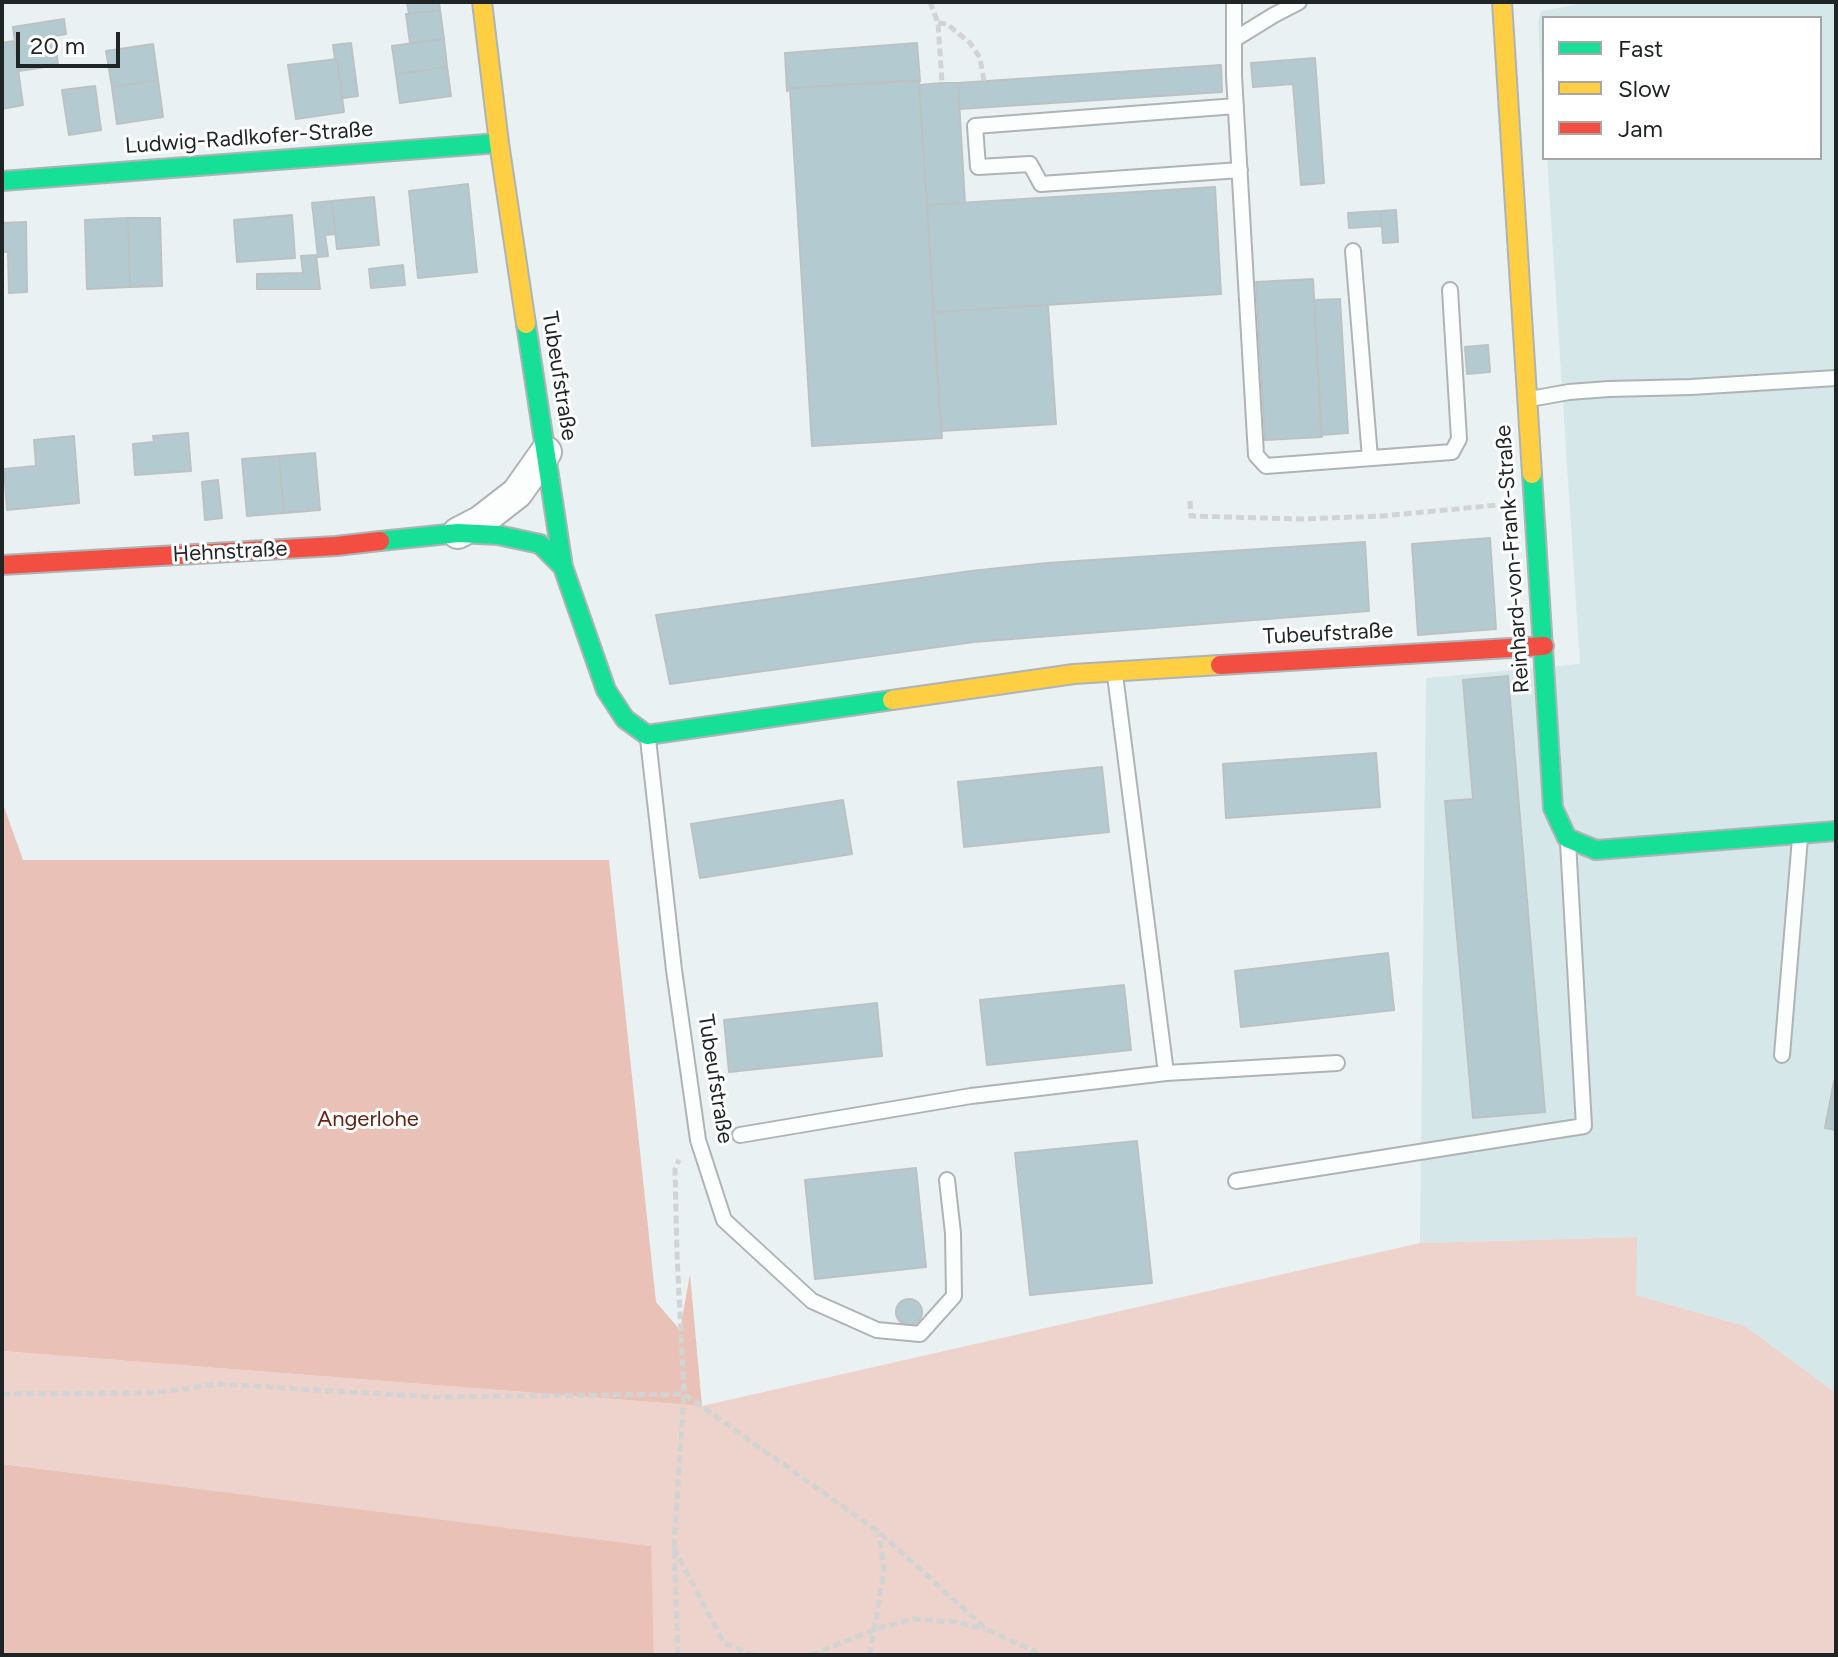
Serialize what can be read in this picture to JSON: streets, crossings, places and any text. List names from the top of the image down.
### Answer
{
  "streets": {
    "street": [
      "Ludwig-Radlkofer-Straße",
      "Tubeufstraße",
      "Hehnstraße",
      "Reinhard-von-Frank-Straße"
    ]
  },
  "crossings": [
    ["Ludwig-Radlkofer-Straße", "Tubeufstraße"],
    ["Tubeufstraße", "Hehnstraße"],
    ["Tubeufstraße", "Reinhard-von-Frank-Straße"]
  ],
  "parks": ["Angerlohe"],
  "legend": ["Fast", "Slow", "Jam"],
  "scale_bar": "20 m"
}
